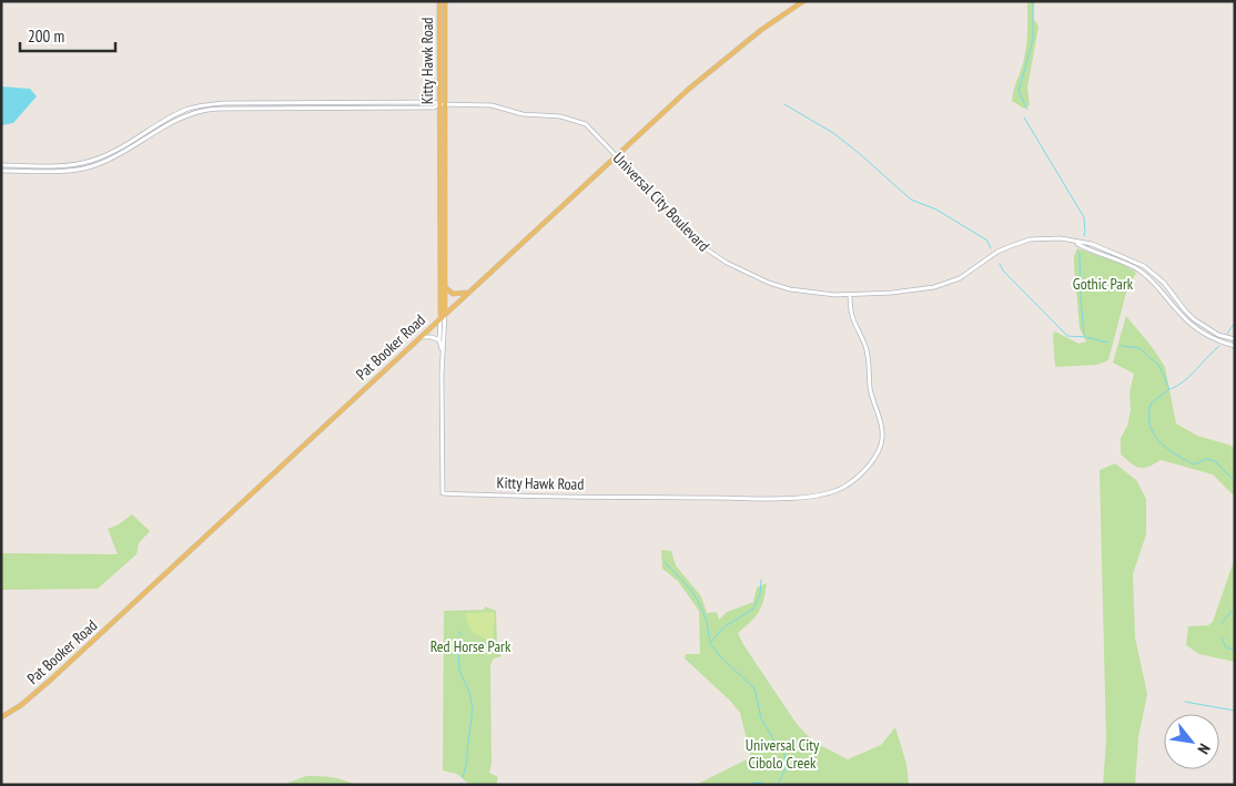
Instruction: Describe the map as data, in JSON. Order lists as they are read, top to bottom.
{
  "streets": {
    "main road": ["Kitty Hawk Road", "Pat Booker Road"],
    "street": ["Universal City Boulevard"]
  },
  "crossings": [
    ["Kitty Hawk Road", "Universal City Boulevard"],
    ["Kitty Hawk Road", "Pat Booker Road"],
    ["Universal City Boulevard", "Pat Booker Road"]
  ],
  "parks": ["Gothic Park", "Red Horse Park", "Universal City Cibolo Creek"],
  "scale_bar": "200 m",
  "north": "bottom right"
}
